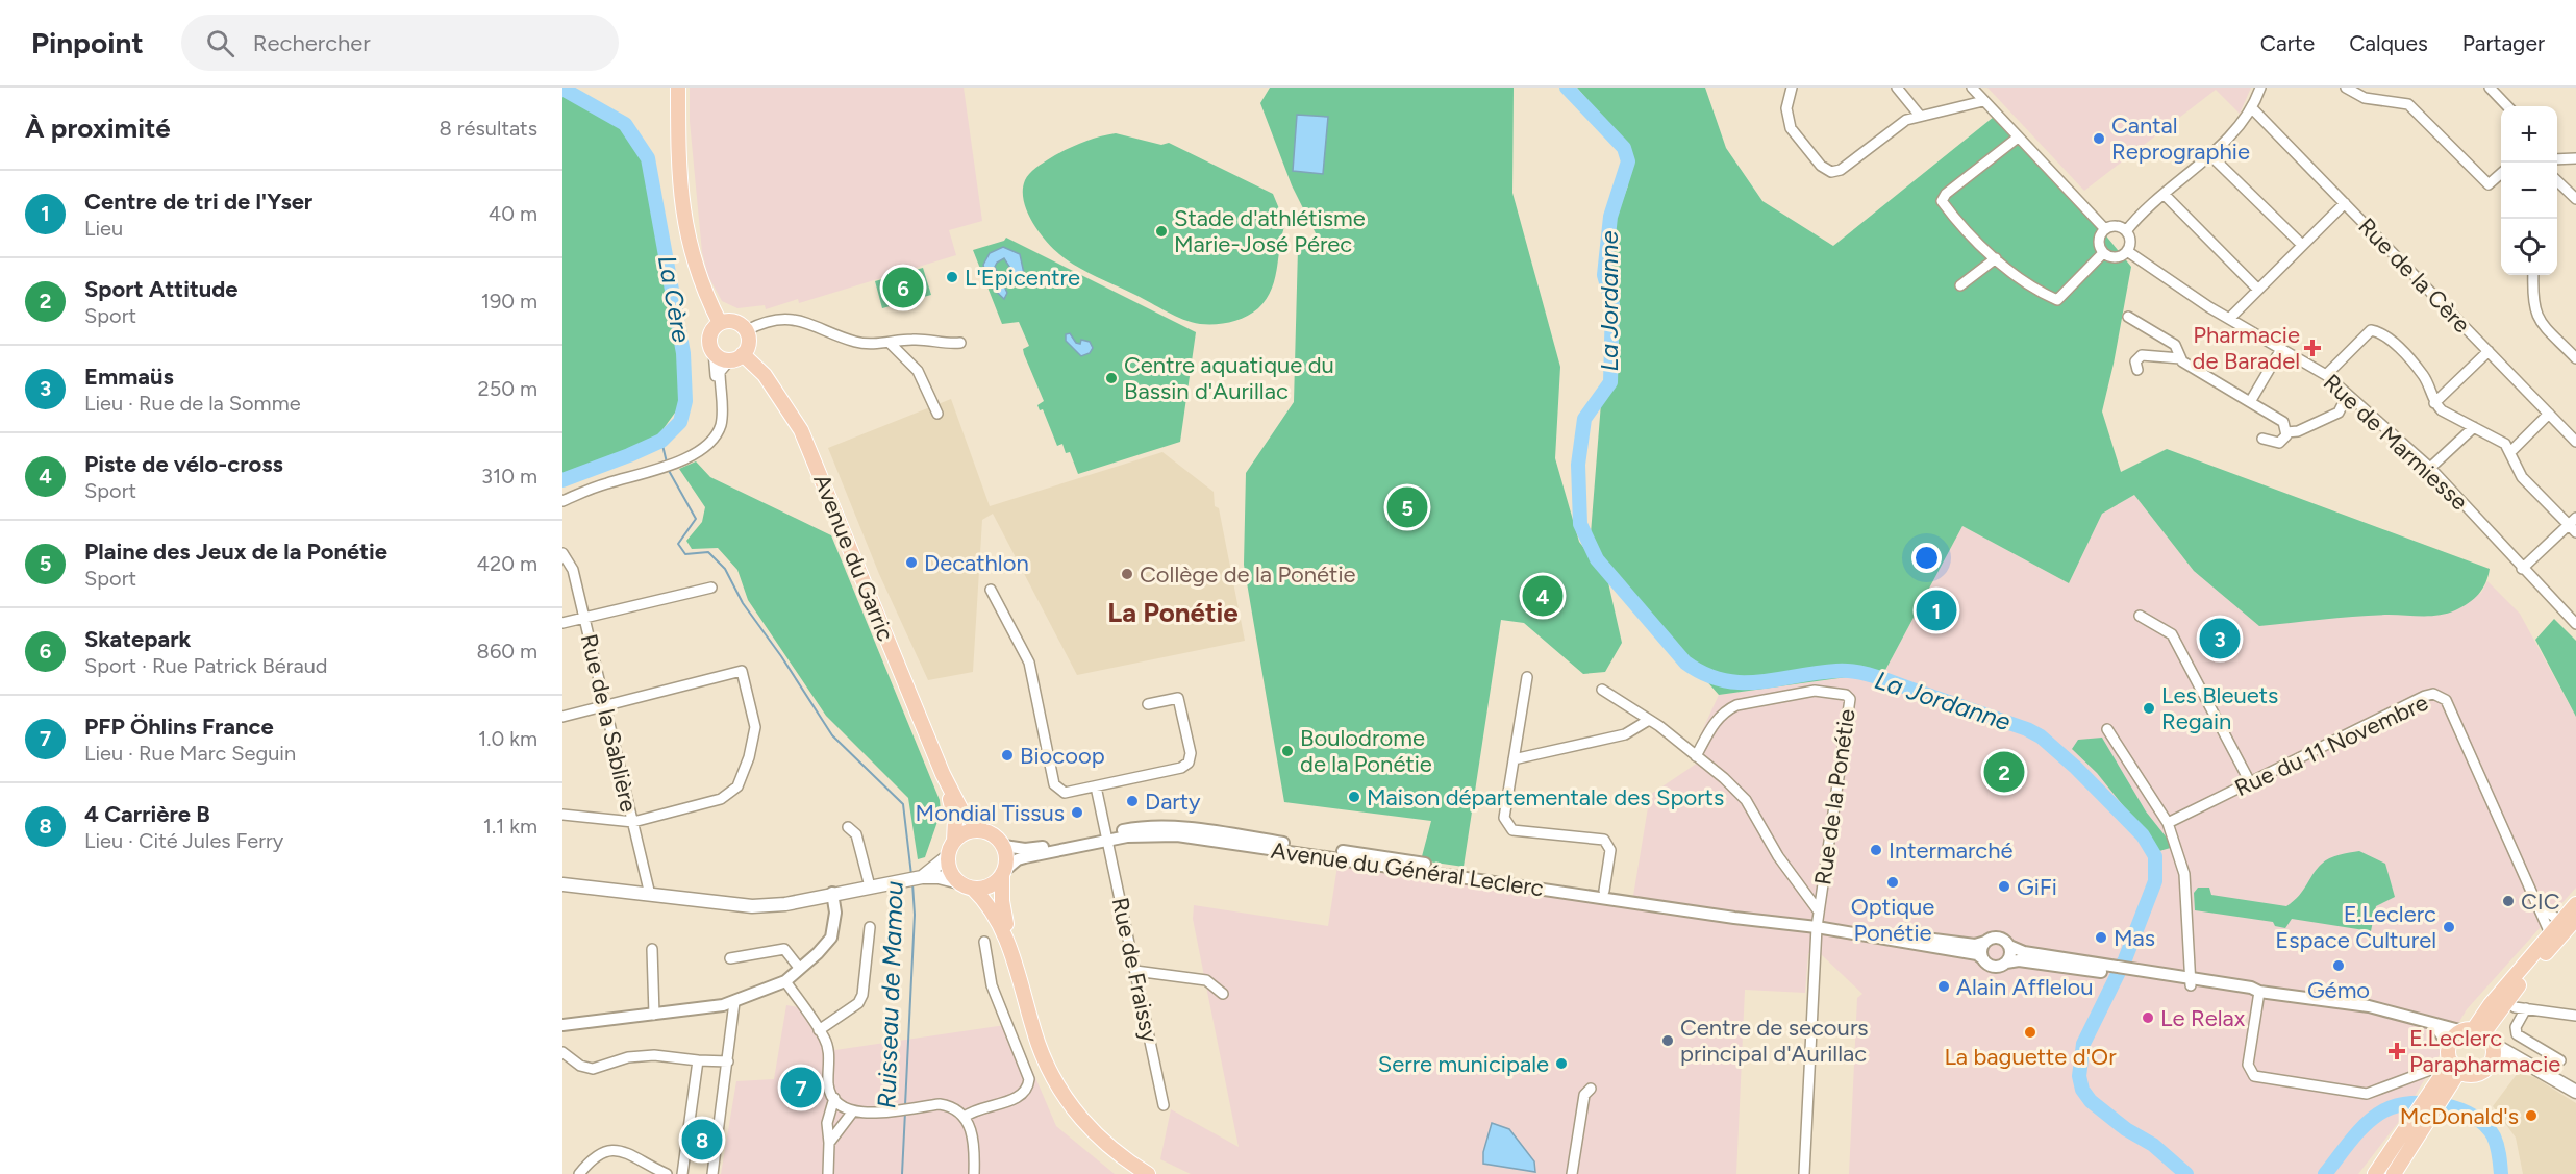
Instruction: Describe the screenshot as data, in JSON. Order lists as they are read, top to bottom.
{
  "streets": {
    "main road": ["Avenue du Garric"],
    "street": [
      "Rue de la Cère",
      "Rue de Marmiesse",
      "Rue de la Sablière",
      "Rue du 11 Novembre",
      "Rue de la Ponétie",
      "Avenue du Général Leclerc",
      "Rue de Fraissy"
    ]
  },
  "crossings": [
    ["Avenue du Garric", "Avenue du Général Leclerc"],
    ["Rue de la Ponétie", "Avenue du Général Leclerc"],
    ["Avenue du Général Leclerc", "Rue de Fraissy"]
  ],
  "districts": ["La Ponétie"],
  "water": ["La Cère", "La Jordanne", "Ruisseau de Mamou"],
  "places": {
    "other": [
      "Cantal Reprographie",
      "Stade d'athlétisme Marie-José Pérec",
      "L'Epicentre",
      "Centre aquatique du Bassin d'Aurillac",
      "Decathlon",
      "Collège de la Ponétie",
      "Les Bleuets Regain",
      "Boulodrome de la Ponétie",
      "Biocoop",
      "Maison départementale des Sports",
      "Darty",
      "Mondial Tissus",
      "Intermarché",
      "Optique Ponétie",
      "GiFi",
      "CIC",
      "E.Leclerc Espace Culturel",
      "Mas",
      "Gémo",
      "Alain Afflelou",
      "Le Relax",
      "La baguette d'Or",
      "Centre de secours principal d'Aurillac",
      "Serre municipale",
      "McDonald's"
    ],
    "health": ["Pharmacie de Baradel", "E.Leclerc Parapharmacie"]
  },
  "page": {
    "header": "Pinpoint",
    "search": "Rechercher",
    "nav": ["Carte", "Calques", "Partager"],
    "heading": ["À proximité", "8 résultats"],
    "map_buttons": ["+", "−"],
    "list": [
      {
        "mark": "1",
        "name": "Centre de tri de l'Yser",
        "note": "Lieu",
        "value": "40 m"
      },
      {
        "mark": "2",
        "name": "Sport Attitude",
        "note": "Sport",
        "value": "190 m"
      },
      {
        "mark": "3",
        "name": "Emmaüs",
        "note": "Lieu · Rue de la Somme",
        "value": "250 m"
      },
      {
        "mark": "4",
        "name": "Piste de vélo-cross",
        "note": "Sport",
        "value": "310 m"
      },
      {
        "mark": "5",
        "name": "Plaine des Jeux de la Ponétie",
        "note": "Sport",
        "value": "420 m"
      },
      {
        "mark": "6",
        "name": "Skatepark",
        "note": "Sport · Rue Patrick Béraud",
        "value": "860 m"
      },
      {
        "mark": "7",
        "name": "PFP Öhlins France",
        "note": "Lieu · Rue Marc Seguin",
        "value": "1.0 km"
      },
      {
        "mark": "8",
        "name": "4 Carrière B",
        "note": "Lieu · Cité Jules Ferry",
        "value": "1.1 km"
      }
    ],
    "pins": [
      "6",
      "5",
      "4",
      "1",
      "3",
      "2",
      "7",
      "8"
    ]
  }
}
